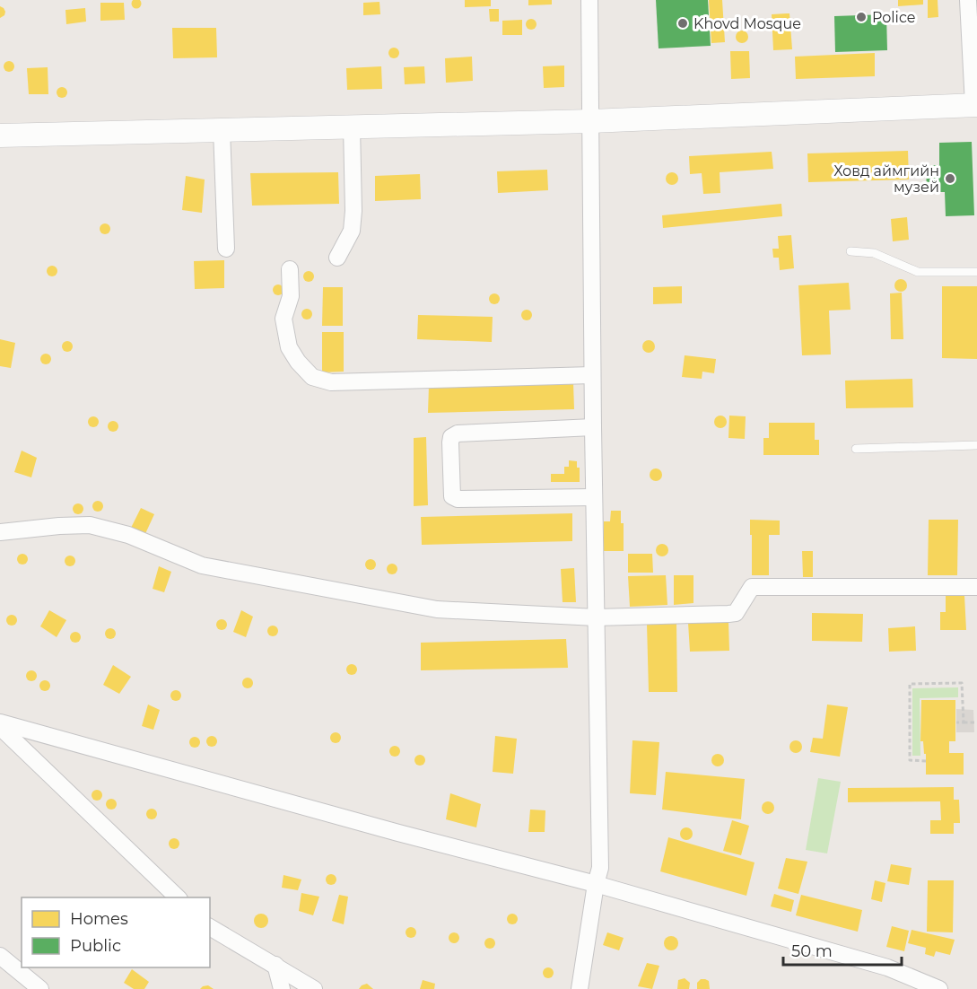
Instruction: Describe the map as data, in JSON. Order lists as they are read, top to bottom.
{
  "places": ["Police", "Khovd Mosque", "Ховд аймгийн музей"],
  "legend": ["Homes", "Public"],
  "scale_bar": "50 m"
}
